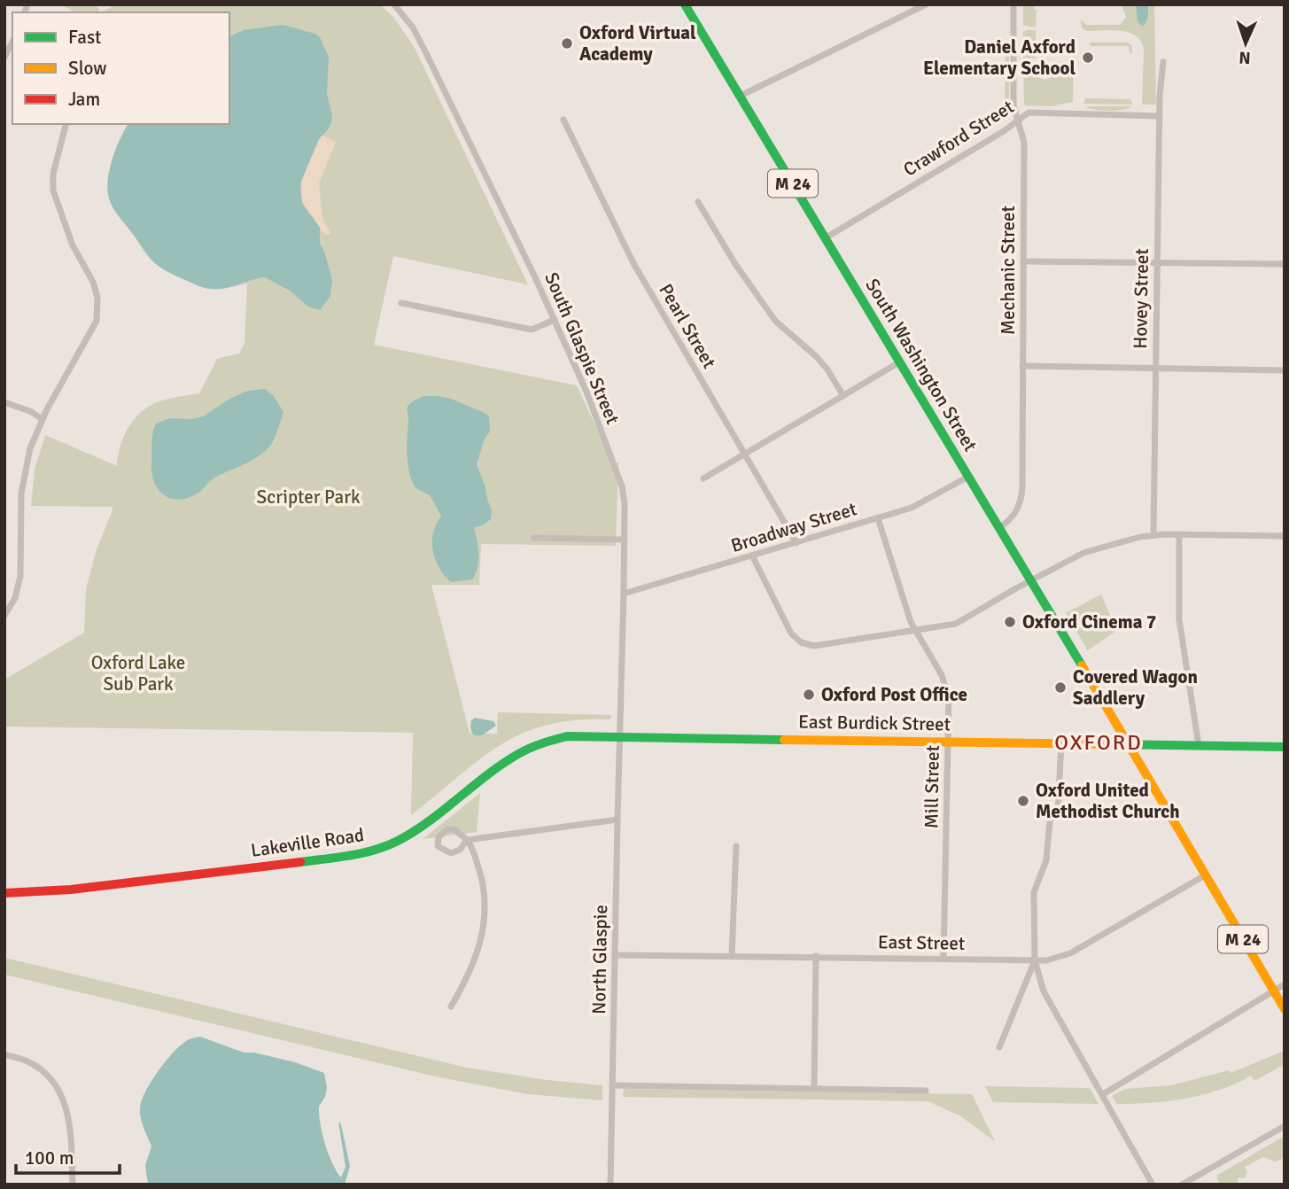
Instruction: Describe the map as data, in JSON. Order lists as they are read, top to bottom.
{
  "streets": {
    "main road": [
      "M 24",
      "South Washington Street",
      "East Burdick Street",
      "Lakeville Road"
    ],
    "street": [
      "Crawford Street",
      "Mechanic Street",
      "Hovey Street",
      "Pearl Street",
      "South Glaspie Street",
      "Broadway Street",
      "Mill Street",
      "East Street",
      "North Glaspie"
    ]
  },
  "crossings": [
    ["Crawford Street", "Mechanic Street"],
    ["Crawford Street", "Hovey Street"],
    ["Crawford Street", "South Washington Street"],
    ["M 24", "South Washington Street"],
    ["M 24", "East Burdick Street"],
    ["M 24", "East Street"],
    ["Mechanic Street", "South Washington Street"],
    ["Pearl Street", "Broadway Street"],
    ["South Glaspie Street", "Broadway Street"],
    ["South Glaspie Street", "East Burdick Street"],
    ["South Glaspie Street", "Lakeville Road"],
    ["South Glaspie Street", "North Glaspie"],
    ["South Washington Street", "Broadway Street"],
    ["South Washington Street", "East Burdick Street"],
    ["Broadway Street", "Mill Street"],
    ["East Burdick Street", "Mill Street"],
    ["East Burdick Street", "Lakeville Road"],
    ["East Burdick Street", "North Glaspie"],
    ["Mill Street", "East Street"],
    ["Lakeville Road", "North Glaspie"],
    ["East Street", "North Glaspie"]
  ],
  "districts": ["OXFORD"],
  "parks": ["Scripter Park", "Oxford Lake Sub Park"],
  "places": [
    "Oxford Virtual Academy",
    "Daniel Axford Elementary School",
    "Oxford Cinema 7",
    "Covered Wagon Saddlery",
    "Oxford Post Office",
    "Oxford United Methodist Church"
  ],
  "legend": ["Fast", "Slow", "Jam"],
  "scale_bar": "100 m",
  "north": "bottom"
}
